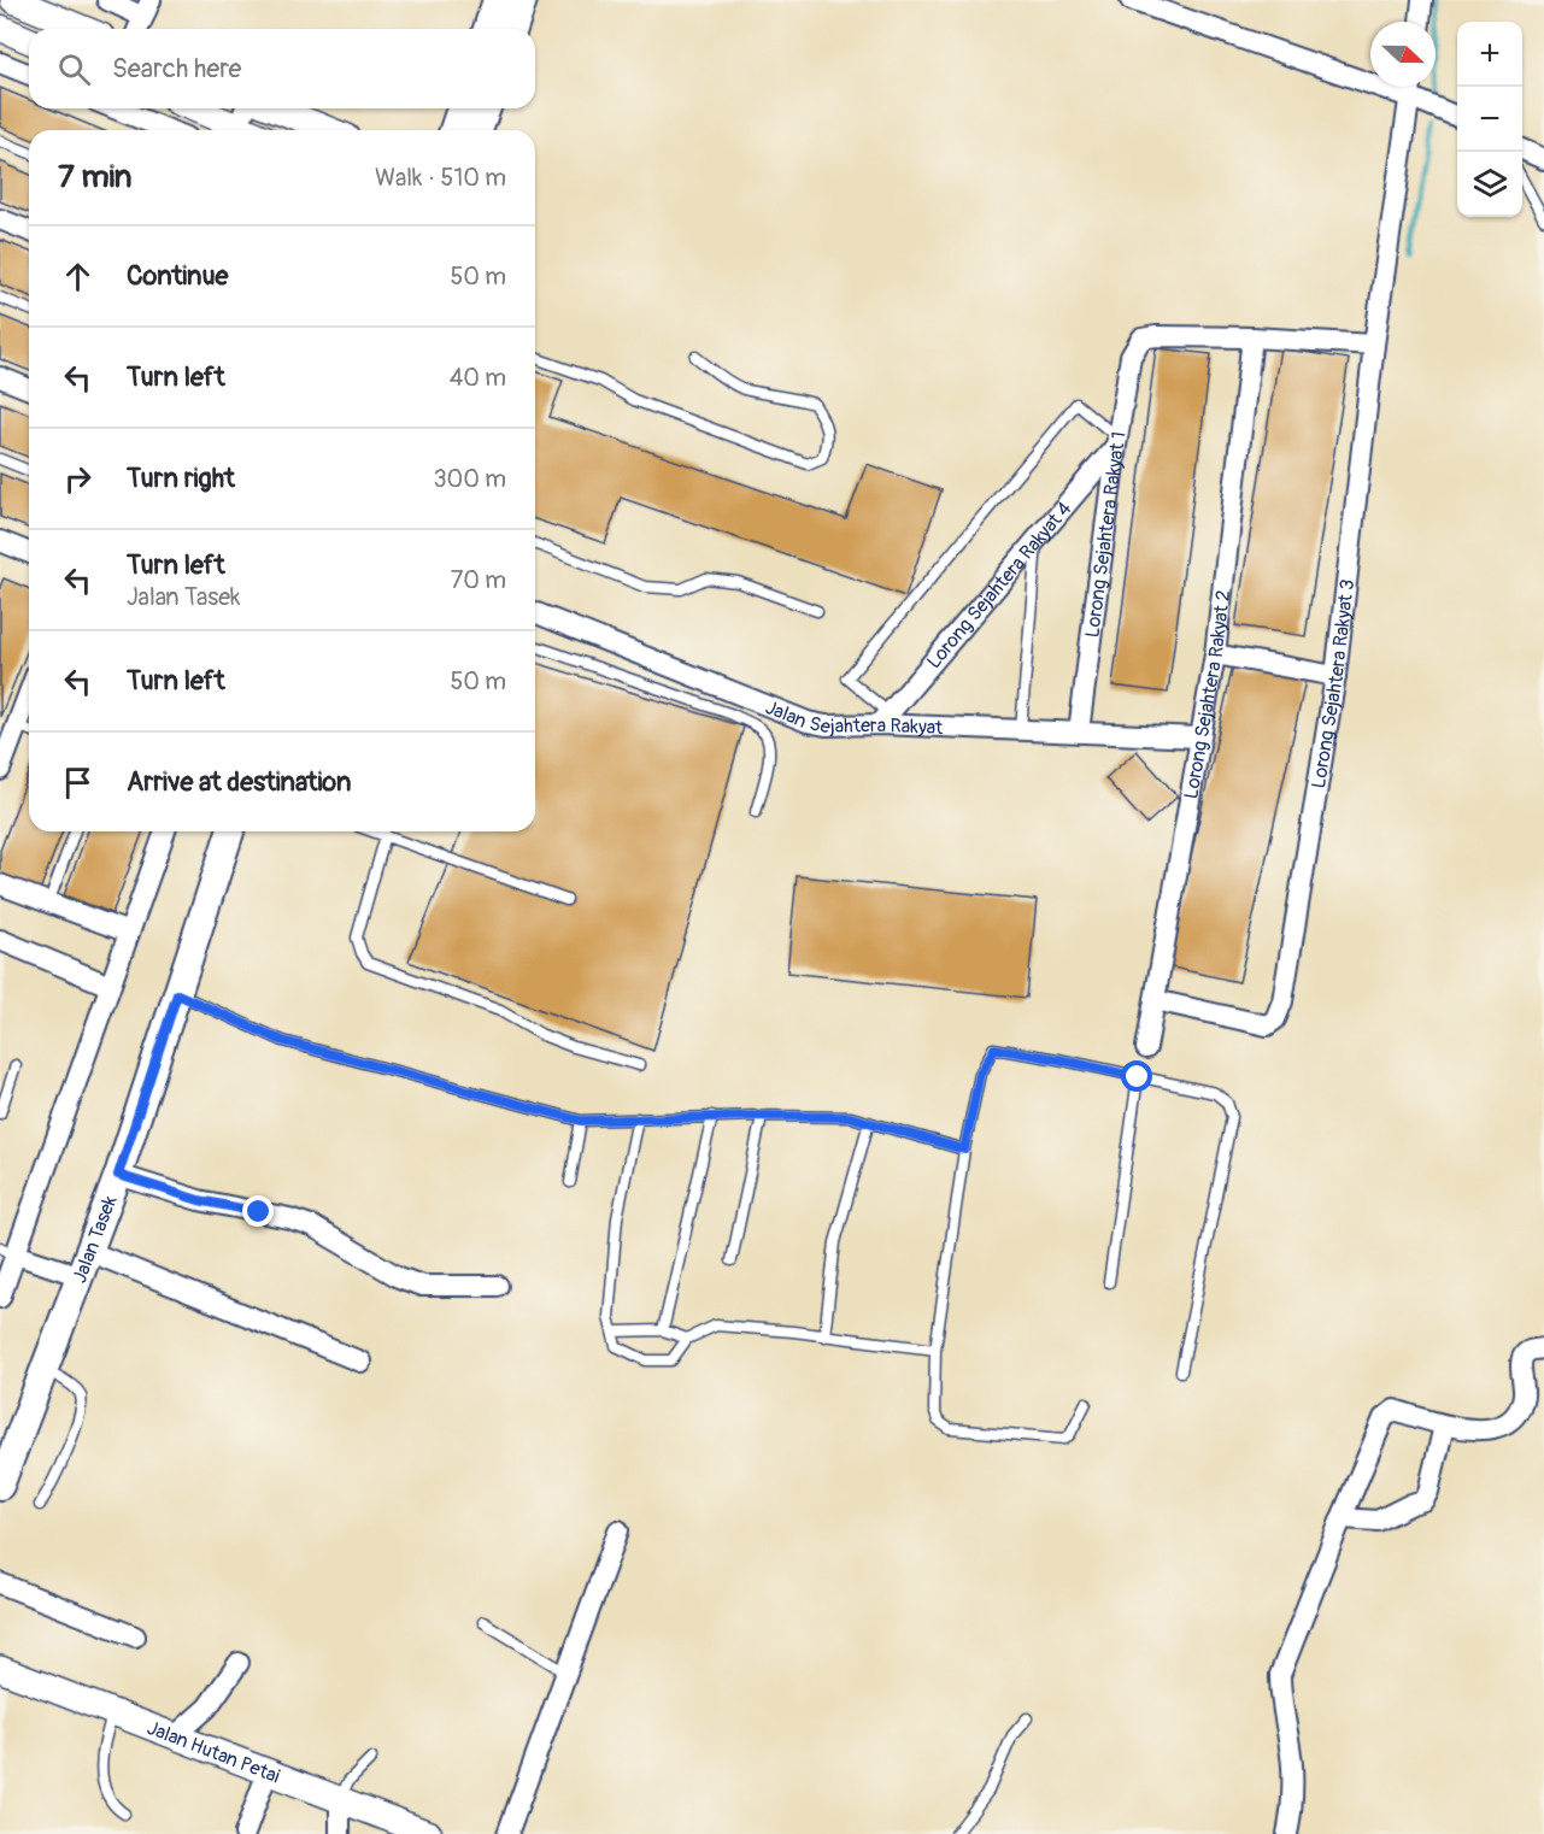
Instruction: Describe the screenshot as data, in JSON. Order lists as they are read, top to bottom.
{
  "streets": {
    "main road": ["Jalan Tasek"],
    "street": [
      "Lorong Sejahtera Rakyat 1",
      "Lorong Sejahtera Rakyat 4",
      "Lorong Sejahtera Rakyat 3",
      "Lorong Sejahtera Rakyat 2",
      "Jalan Sejahtera Rakyat",
      "Jalan Hutan Petai"
    ]
  },
  "crossings": [
    ["Lorong Sejahtera Rakyat 1", "Lorong Sejahtera Rakyat 4"],
    ["Lorong Sejahtera Rakyat 1", "Lorong Sejahtera Rakyat 2"],
    ["Lorong Sejahtera Rakyat 1", "Jalan Sejahtera Rakyat"],
    ["Lorong Sejahtera Rakyat 4", "Jalan Sejahtera Rakyat"],
    ["Lorong Sejahtera Rakyat 3", "Lorong Sejahtera Rakyat 2"],
    ["Lorong Sejahtera Rakyat 2", "Jalan Sejahtera Rakyat"]
  ],
  "north": "right",
  "page": {
    "map_buttons": ["+", "−"],
    "search": "Search here",
    "heading": ["7 min", "Walk · 510 m"],
    "list": [
      ["Continue", "50 m"],
      ["Turn left", "40 m"],
      ["Turn right", "300 m"],
      ["Turn left", "Jalan Tasek", "70 m"],
      ["Turn left", "50 m"],
      "Arrive at destination"
    ]
  }
}
